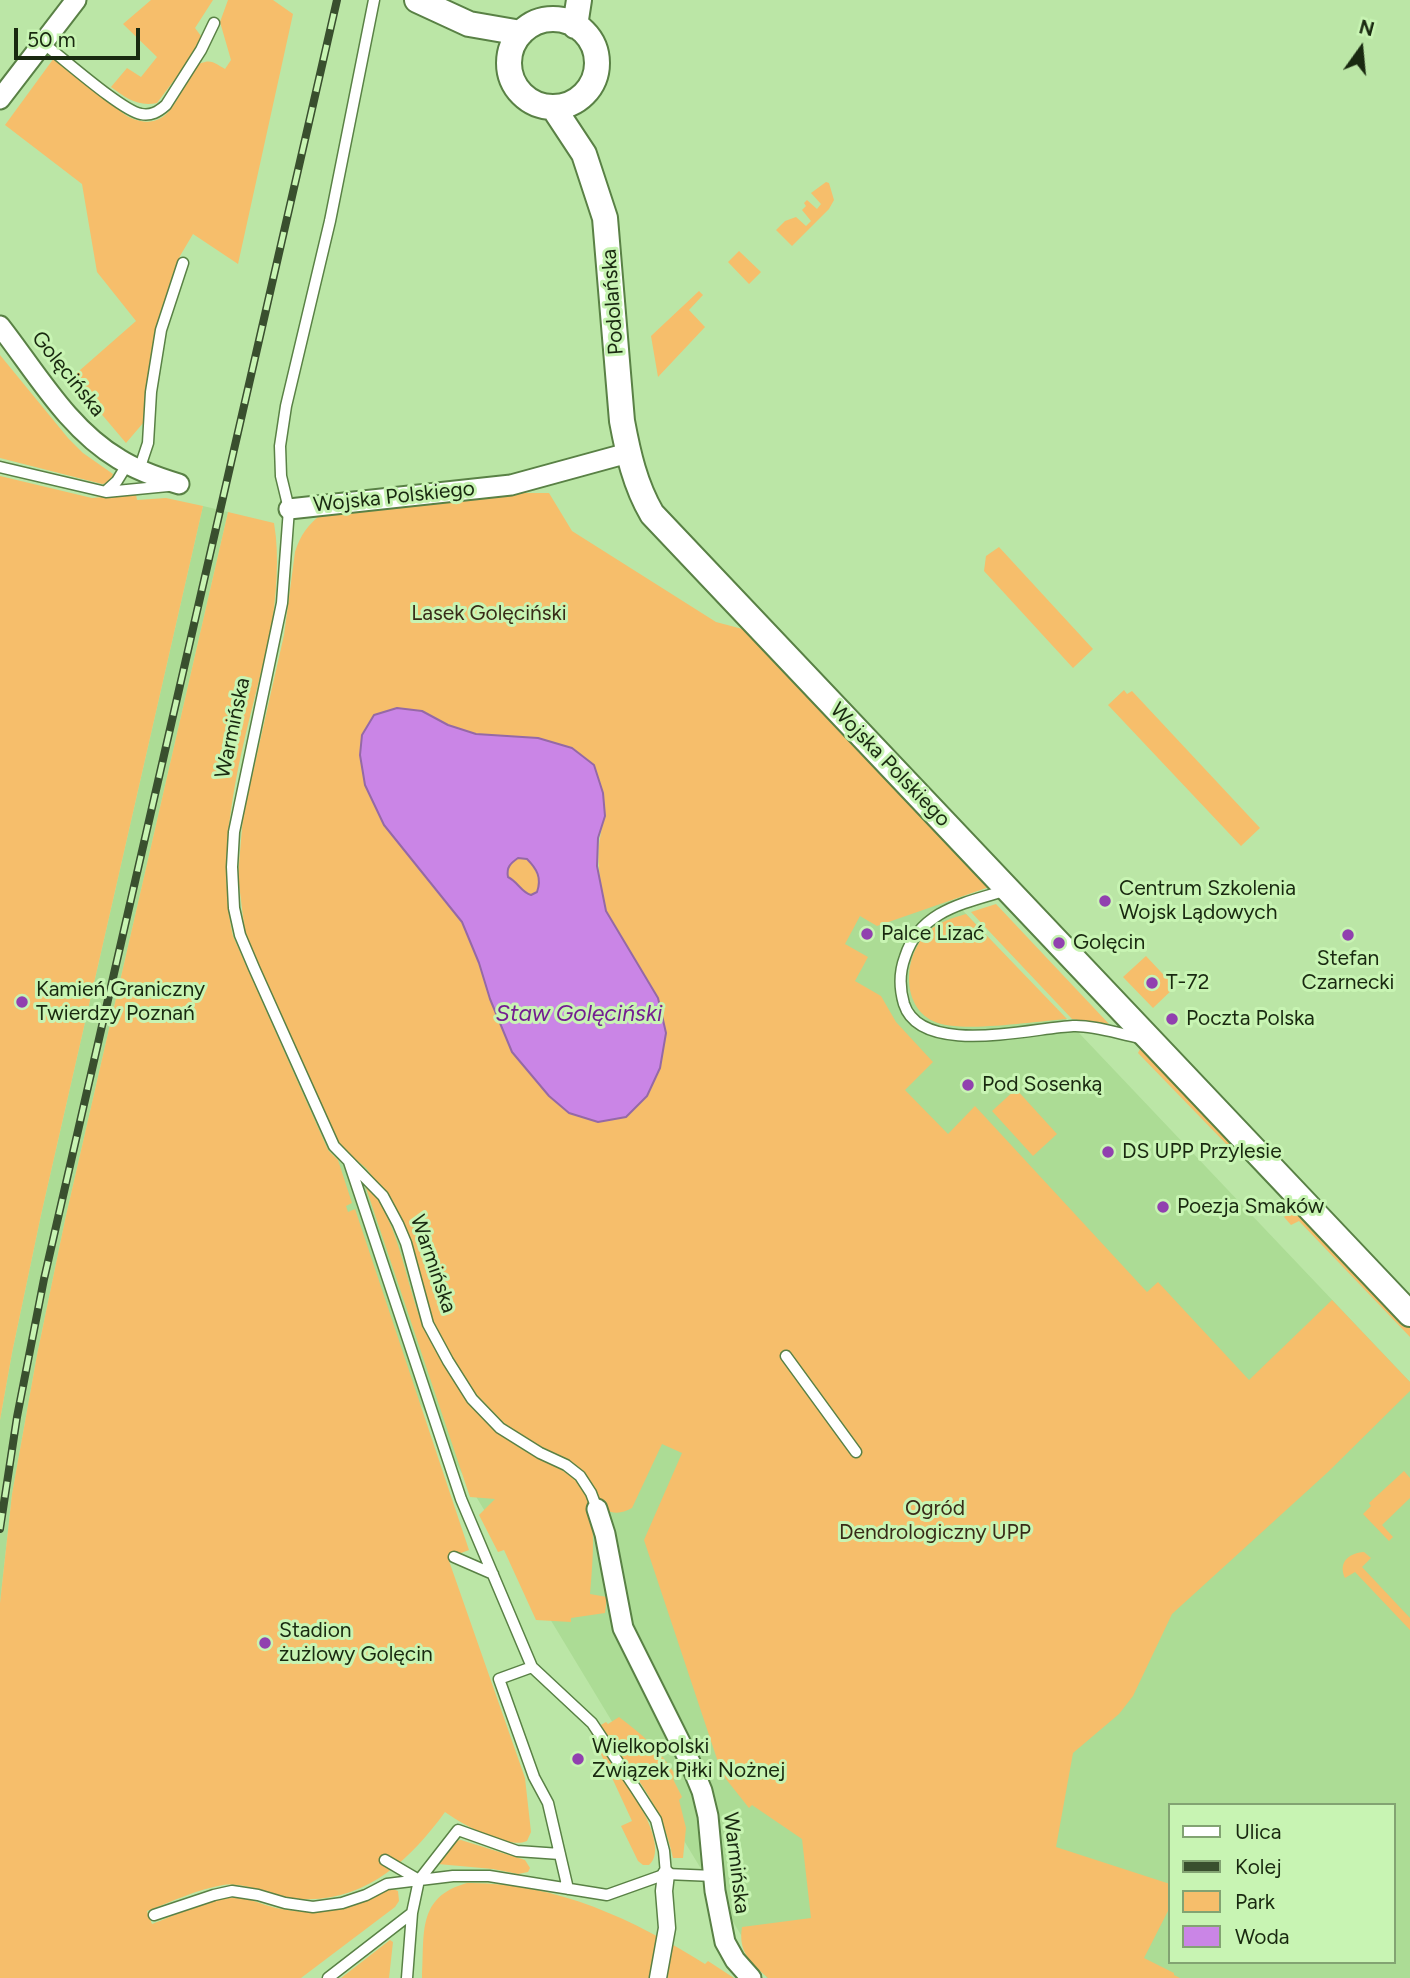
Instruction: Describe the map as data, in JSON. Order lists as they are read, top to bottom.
{
  "streets": {
    "street": [
      "Podolańska",
      "Golęcińska",
      "Wojska Polskiego",
      "Warmińska"
    ]
  },
  "crossings": [
    ["Podolańska", "Wojska Polskiego"],
    ["Wojska Polskiego", "Warmińska"]
  ],
  "water": ["Staw Golęciński"],
  "parks": ["Lasek Golęciński", "Ogród Dendrologiczny UPP"],
  "places": [
    "Centrum Szkolenia Wojsk Lądowych",
    "Palce Lizać",
    "Stefan Czarnecki",
    "Golęcin",
    "T-72",
    "Kamień Graniczny Twierdzy Poznań",
    "Poczta Polska",
    "Pod Sosenką",
    "DS UPP Przylesie",
    "Poezja Smaków",
    "Stadion żużlowy Golęcin",
    "Wielkopolski Związek Piłki Nożnej"
  ],
  "legend": [
    "Ulica",
    "Kolej",
    "Park",
    "Woda"
  ],
  "scale_bar": "50 m",
  "north": "top"
}
